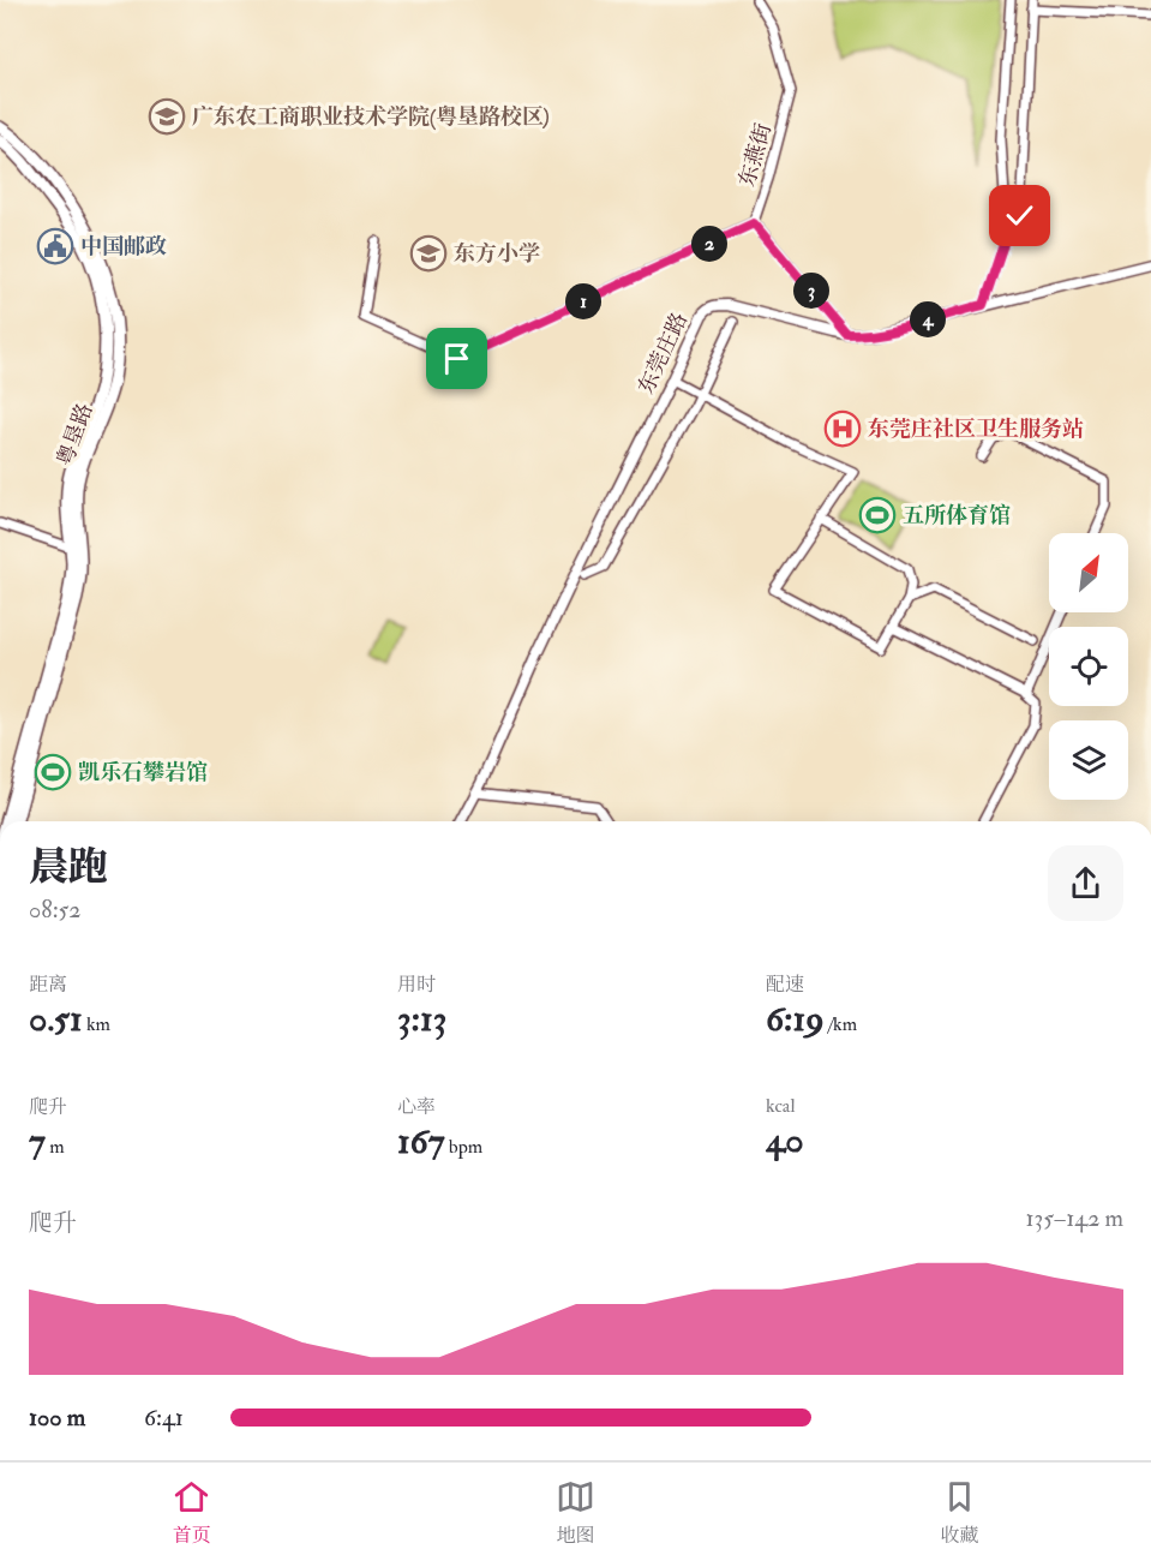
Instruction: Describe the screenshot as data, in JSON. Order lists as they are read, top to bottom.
{
  "streets": {
    "main road": ["粤垦路"],
    "street": ["东燕街", "东莞庄路"]
  },
  "places": {
    "school or university": ["广东农工商职业技术学院(粤垦路校区)", "东方小学"],
    "public building": ["中国邮政"],
    "hospital": ["东莞庄社区卫生服务站"],
    "sports": ["五所体育馆", "凯乐石攀岩馆"]
  },
  "north": "top right",
  "page": {
    "pins": [
      "2",
      "3",
      "1",
      "4"
    ],
    "heading": ["晨跑", "08:52"],
    "stats": [
      ["距离", "0.51 km"],
      ["用时", "3:13"],
      ["配速", "6:19 /km"],
      ["爬升", "7 m"],
      ["心率", "167 bpm"],
      ["kcal", "40"]
    ],
    "chart": ["爬升", "135–142 m"],
    "list": [
      {
        "name": "100 m",
        "note": "6:41"
      }
    ],
    "tabs": ["首页", "地图", "收藏"]
  }
}
